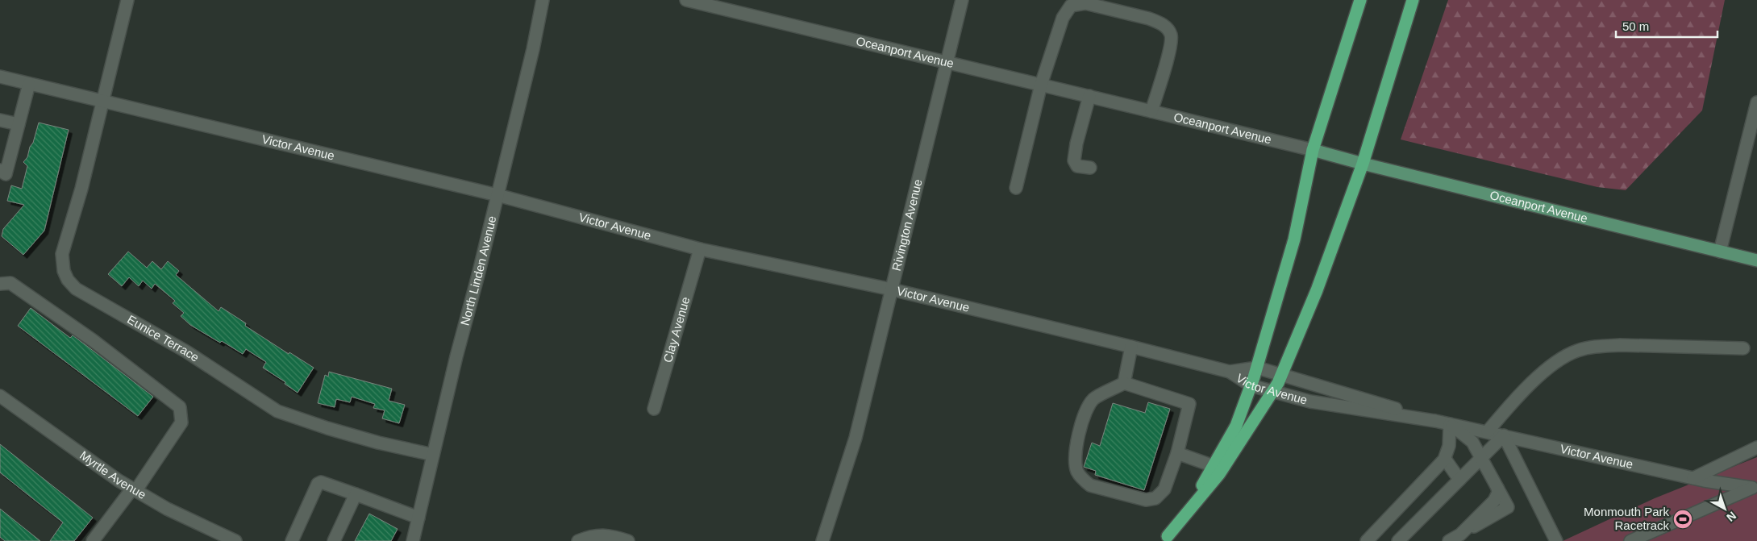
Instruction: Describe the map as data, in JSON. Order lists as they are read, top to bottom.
{
  "streets": {
    "main road": ["Oceanport Avenue"],
    "street": [
      "Victor Avenue",
      "Rivington Avenue",
      "North Linden Avenue",
      "Clay Avenue",
      "Eunice Terrace",
      "Myrtle Avenue"
    ]
  },
  "crossings": [
    ["Oceanport Avenue", "Rivington Avenue"],
    ["Victor Avenue", "Rivington Avenue"],
    ["Victor Avenue", "North Linden Avenue"],
    ["Victor Avenue", "Clay Avenue"],
    ["Victor Avenue", "Eunice Terrace"],
    ["North Linden Avenue", "Eunice Terrace"]
  ],
  "places": {
    "sports": ["Monmouth Park Racetrack"]
  },
  "scale_bar": "50 m",
  "north": "bottom right"
}
